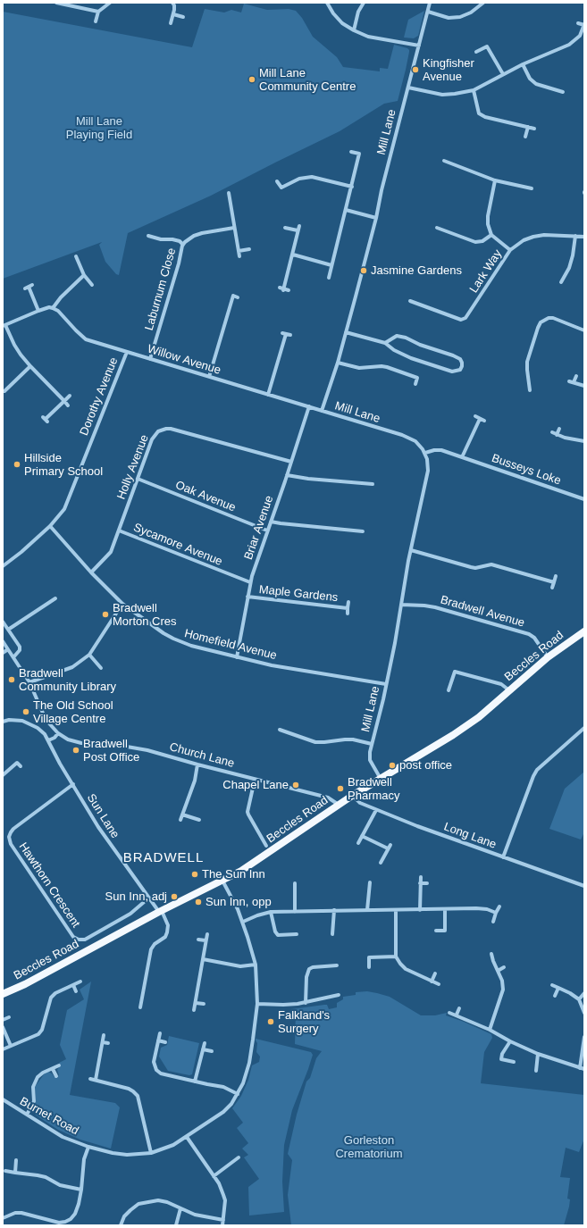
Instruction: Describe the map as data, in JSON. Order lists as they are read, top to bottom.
{
  "streets": {
    "highway": ["Beccles Road"],
    "street": [
      "Mill Lane",
      "Lark Way",
      "Laburnum Close",
      "Willow Avenue",
      "Dorothy Avenue",
      "Holly Avenue",
      "Busseys Loke",
      "Oak Avenue",
      "Briar Avenue",
      "Sycamore Avenue",
      "Maple Gardens",
      "Bradwell Avenue",
      "Homefield Avenue",
      "Church Lane",
      "Sun Lane",
      "Long Lane",
      "Hawthorn Crescent",
      "Burnet Road"
    ]
  },
  "crossings": [
    ["Mill Lane", "Willow Avenue"],
    ["Mill Lane", "Busseys Loke"],
    ["Mill Lane", "Bradwell Avenue"],
    ["Mill Lane", "Homefield Avenue"],
    ["Mill Lane", "Beccles Road"],
    ["Laburnum Close", "Willow Avenue"],
    ["Willow Avenue", "Dorothy Avenue"],
    ["Willow Avenue", "Briar Avenue"],
    ["Dorothy Avenue", "Homefield Avenue"],
    ["Holly Avenue", "Oak Avenue"],
    ["Holly Avenue", "Briar Avenue"],
    ["Holly Avenue", "Sycamore Avenue"],
    ["Holly Avenue", "Homefield Avenue"],
    ["Oak Avenue", "Briar Avenue"],
    ["Briar Avenue", "Sycamore Avenue"],
    ["Briar Avenue", "Maple Gardens"],
    ["Briar Avenue", "Homefield Avenue"],
    ["Bradwell Avenue", "Beccles Road"],
    ["Beccles Road", "Church Lane"],
    ["Beccles Road", "Sun Lane"],
    ["Beccles Road", "Long Lane"],
    ["Beccles Road", "Burnet Road"],
    ["Sun Lane", "Hawthorn Crescent"]
  ],
  "districts": ["BRADWELL"],
  "parks": ["Mill Lane Playing Field", "Gorleston Crematorium"],
  "places": [
    "Kingfisher Avenue",
    "Mill Lane Community Centre",
    "Jasmine Gardens",
    "Hillside Primary School",
    "Bradwell Morton Cres",
    "Bradwell Community Library",
    "The Old School Village Centre",
    "Bradwell Post Office",
    "post office",
    "Chapel Lane",
    "Bradwell Pharmacy",
    "The Sun Inn",
    "Sun Inn, adj",
    "Sun Inn, opp",
    "Falkland's Surgery"
  ]
}
